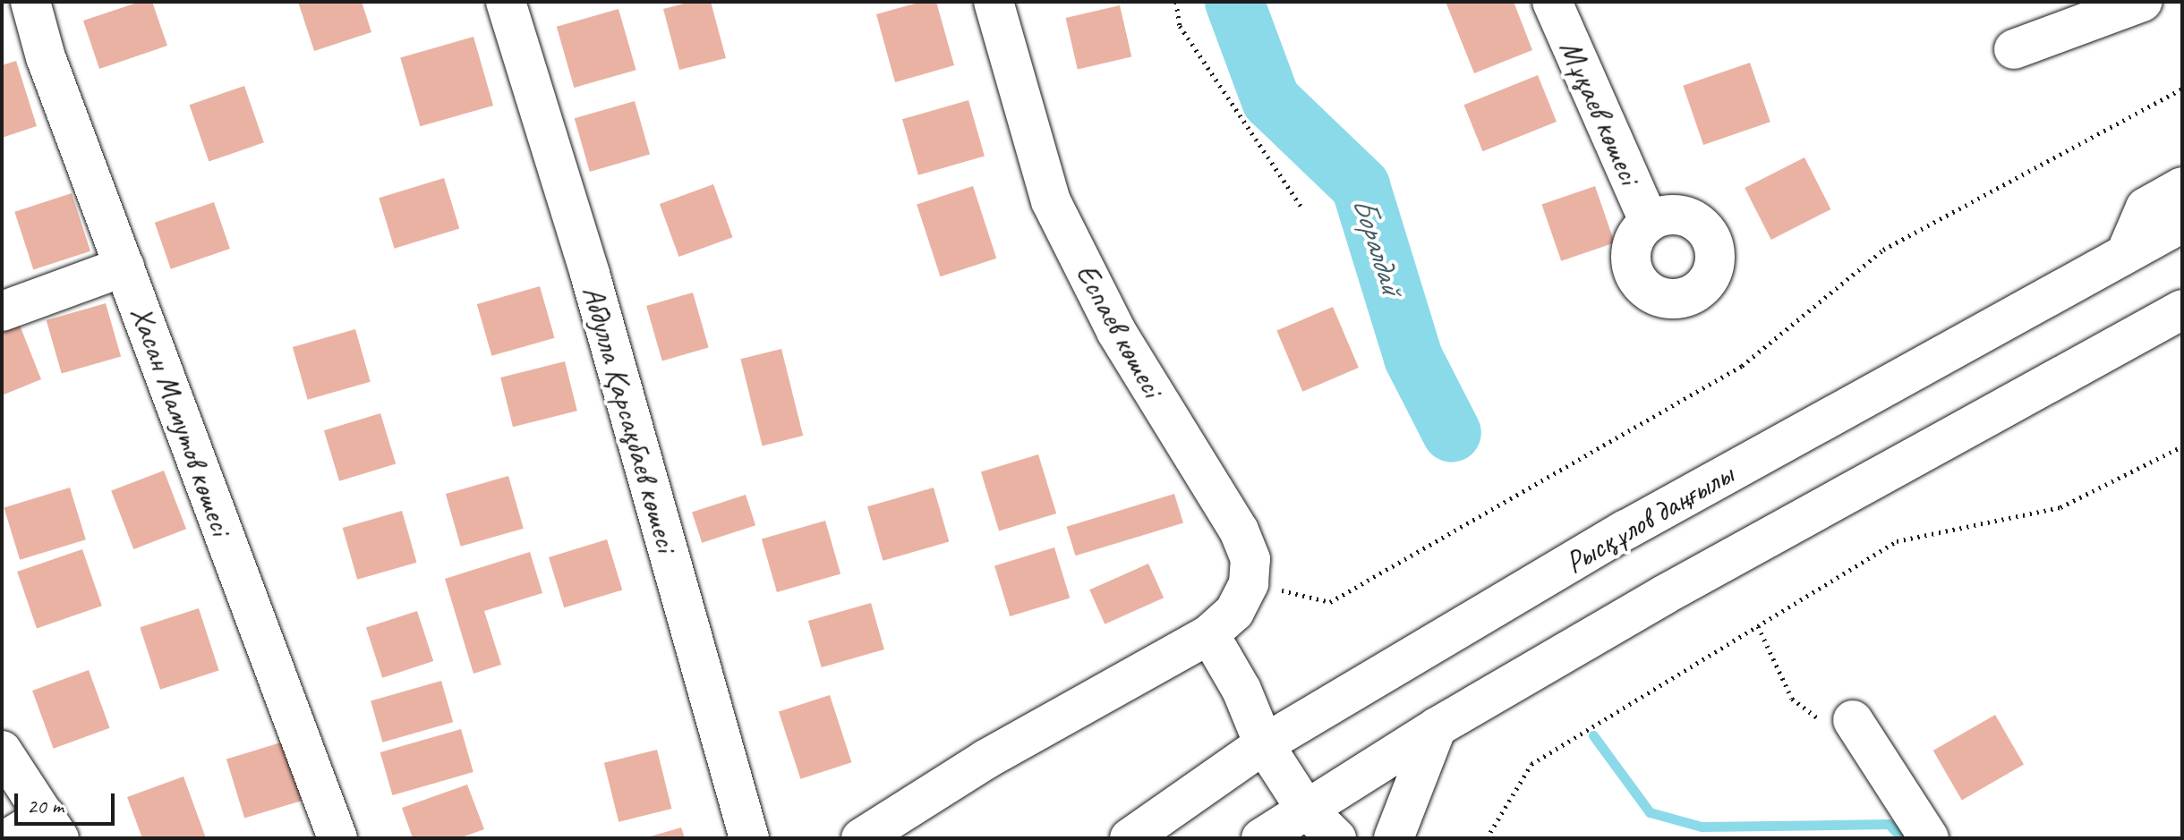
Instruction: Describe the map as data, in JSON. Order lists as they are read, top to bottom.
{
  "streets": {
    "street": [
      "Мұқаев көшесі",
      "Еспаев көшесі",
      "Абдулла Қарсақбаев көшесі",
      "Хасан Мамутов көшесі",
      "Рысқұлов даңғылы"
    ]
  },
  "water": ["Боралдай"],
  "scale_bar": "20 m"
}
